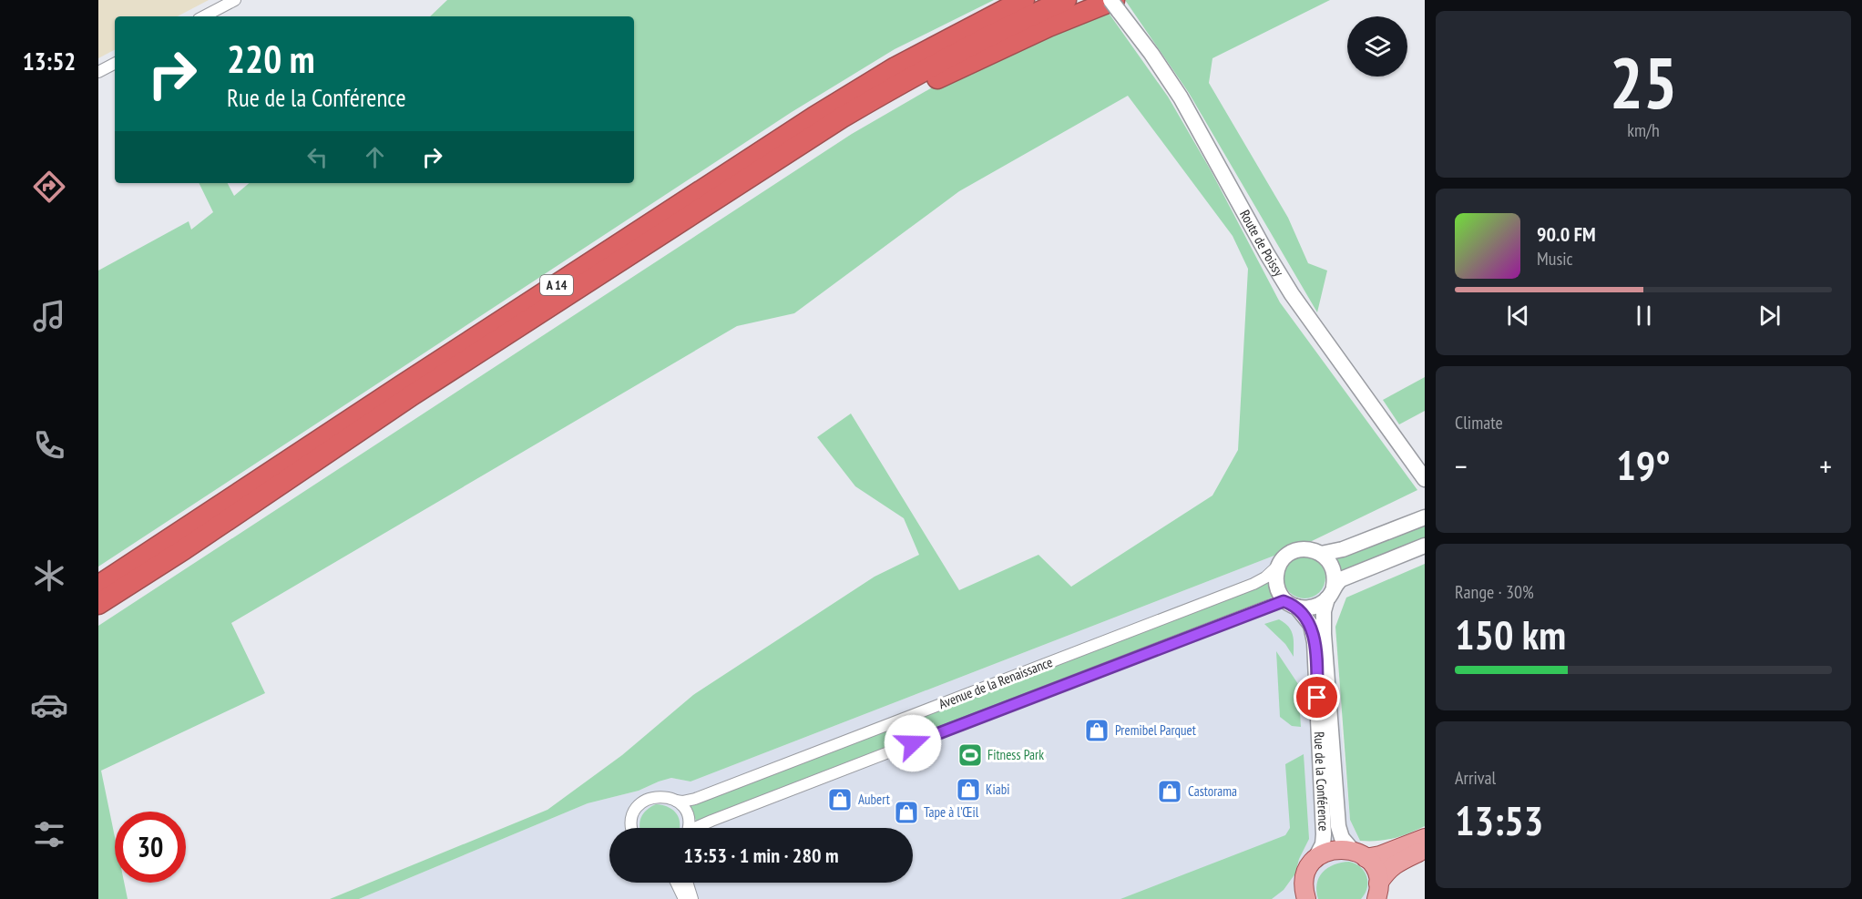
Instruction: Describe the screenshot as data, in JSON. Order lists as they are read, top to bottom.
{
  "streets": {
    "highway": ["A 14"],
    "street": ["Route de Poissy", "Avenue de la Renaissance", "Rue de la Conférence"]
  },
  "crossings": [
    ["Avenue de la Renaissance", "Rue de la Conférence"]
  ],
  "places": {
    "shop": [
      "Premibel Parquet",
      "Kiabi",
      "Castorama",
      "Aubert",
      "Tape à l'Œil"
    ],
    "sports": ["Fitness Park"]
  },
  "page": {
    "tabs": "13:52",
    "tile": [
      ["25", "km/h"],
      "Climate",
      ["Range · 30%", "150 km"],
      ["Arrival", "13:53"]
    ],
    "turn": ["220 m", "Rue de la Conférence"],
    "song": ["90.0 FM", "Music"],
    "heat": ["−", "19°", "+"],
    "limit": "30",
    "trip": "13:53 · 1 min · 280 m"
  }
}
